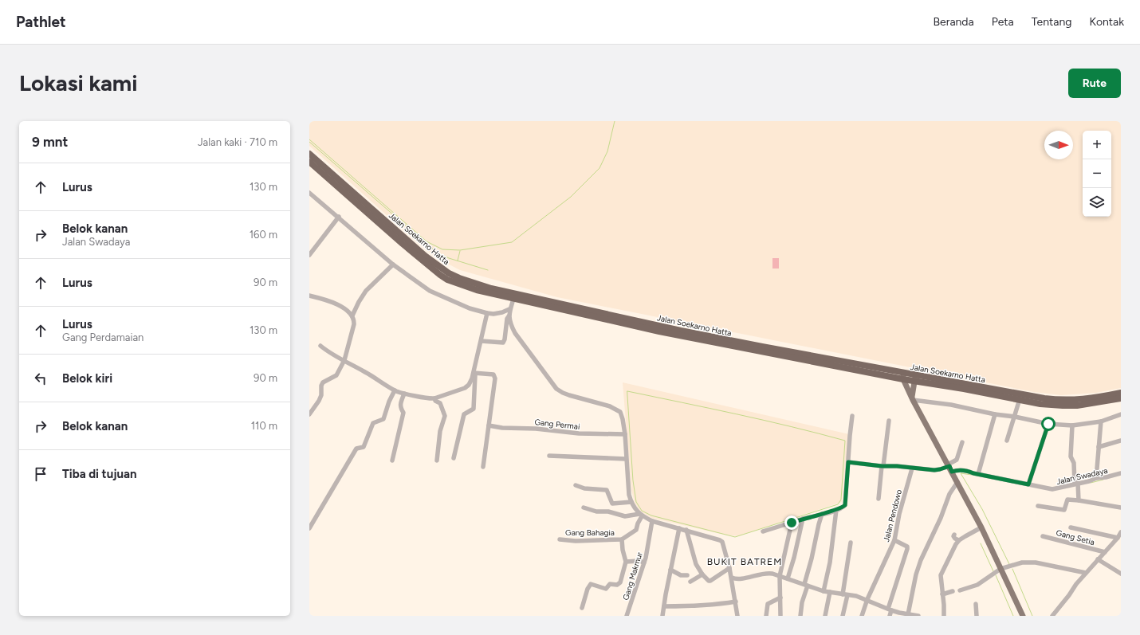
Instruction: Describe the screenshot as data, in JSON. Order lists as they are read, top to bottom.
{
  "streets": {
    "highway": ["Jalan Soekarno Hatta"],
    "street": [
      "Gang Permai",
      "Jalan Swadaya",
      "Jalan Pendowo",
      "Gang Bahagia",
      "Gang Setia",
      "Gang Makmur"
    ]
  },
  "districts": ["BUKIT BATREM"],
  "north": "right",
  "page": {
    "header": "Pathlet",
    "nav": [
      "Beranda",
      "Peta",
      "Tentang",
      "Kontak"
    ],
    "buttons": "Rute",
    "title": "Lokasi kami",
    "heading": ["9 mnt", "Jalan kaki · 710 m"],
    "map_buttons": ["+", "−"],
    "list": [
      ["Lurus", "130 m"],
      ["Belok kanan", "Jalan Swadaya", "160 m"],
      ["Lurus", "90 m"],
      ["Lurus", "Gang Perdamaian", "130 m"],
      ["Belok kiri", "90 m"],
      ["Belok kanan", "110 m"],
      "Tiba di tujuan"
    ]
  }
}
